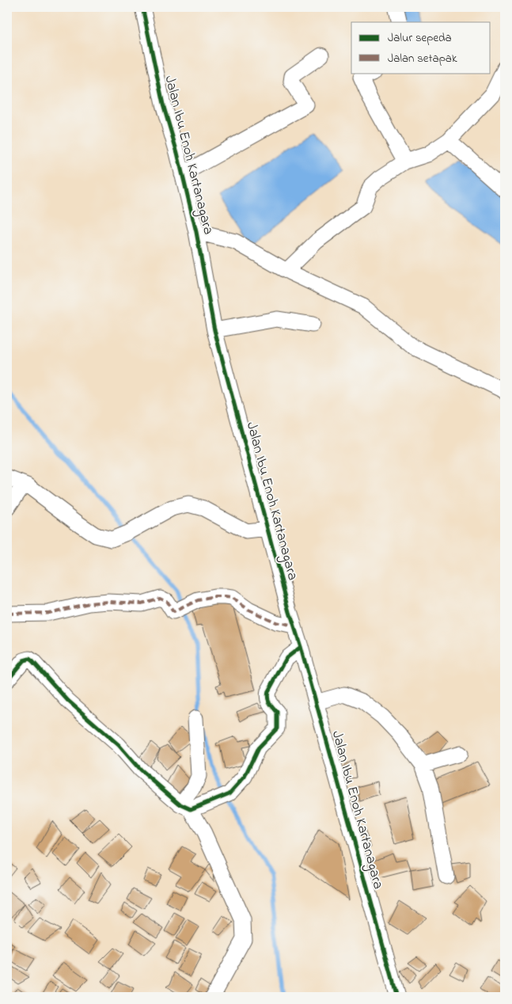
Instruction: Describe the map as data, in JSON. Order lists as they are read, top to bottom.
{
  "streets": {
    "street": ["Jalan Ibu Enoh Kartanagara"]
  },
  "legend": ["Jalur sepeda", "Jalan setapak"]
}
